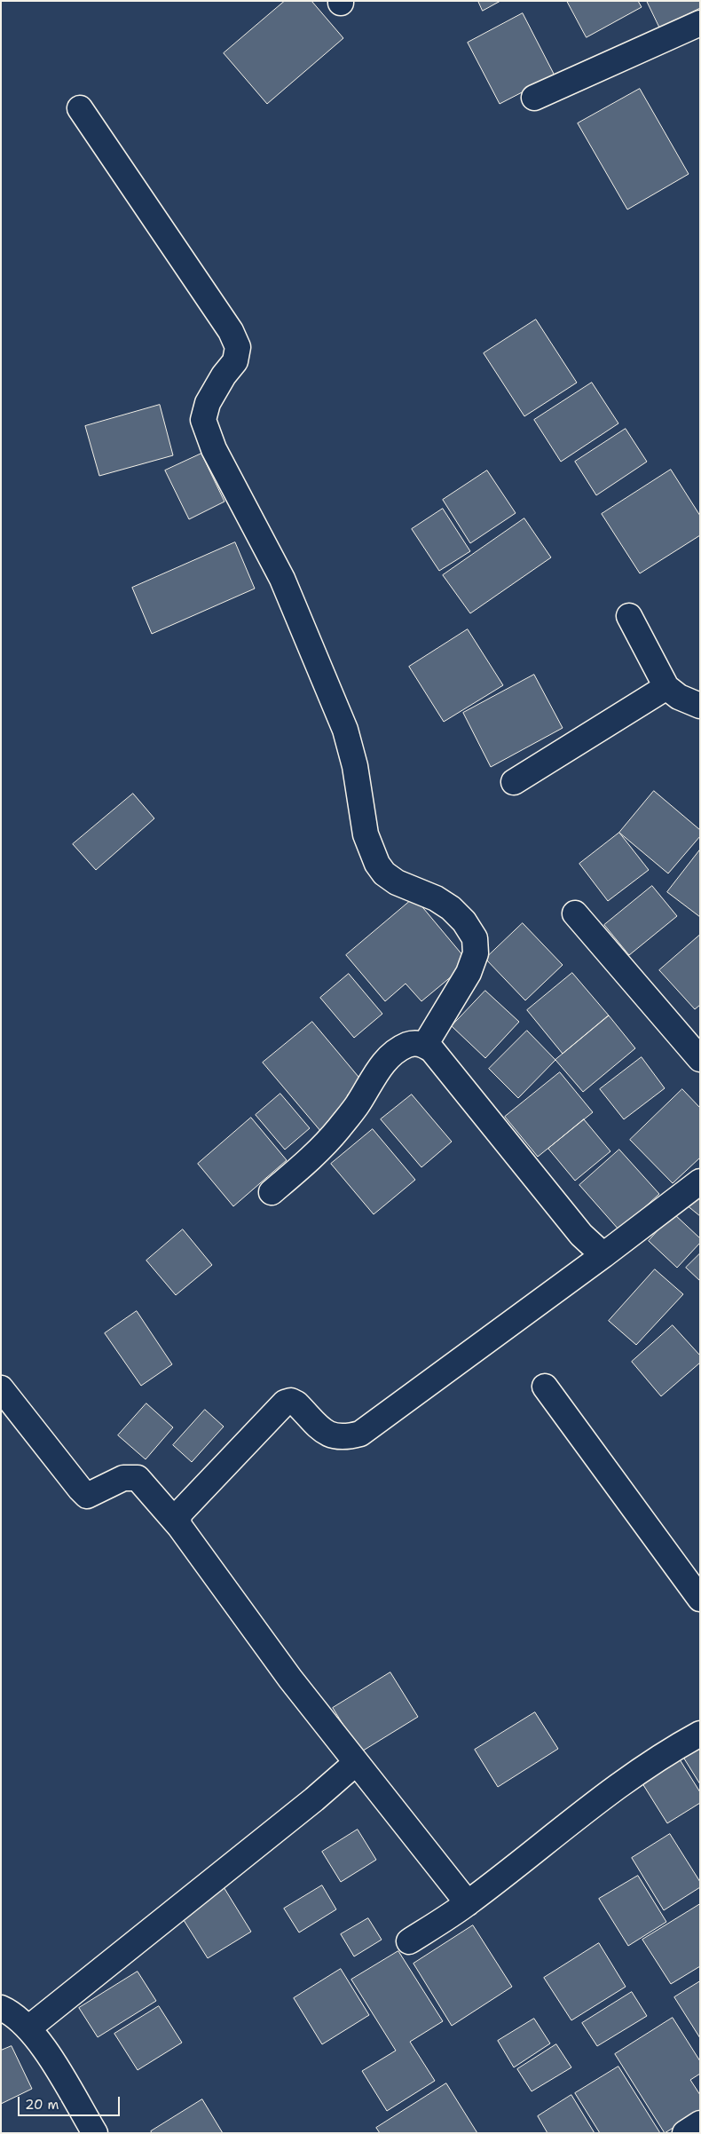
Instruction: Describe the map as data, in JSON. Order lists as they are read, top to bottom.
{
  "scale_bar": "20 m"
}
